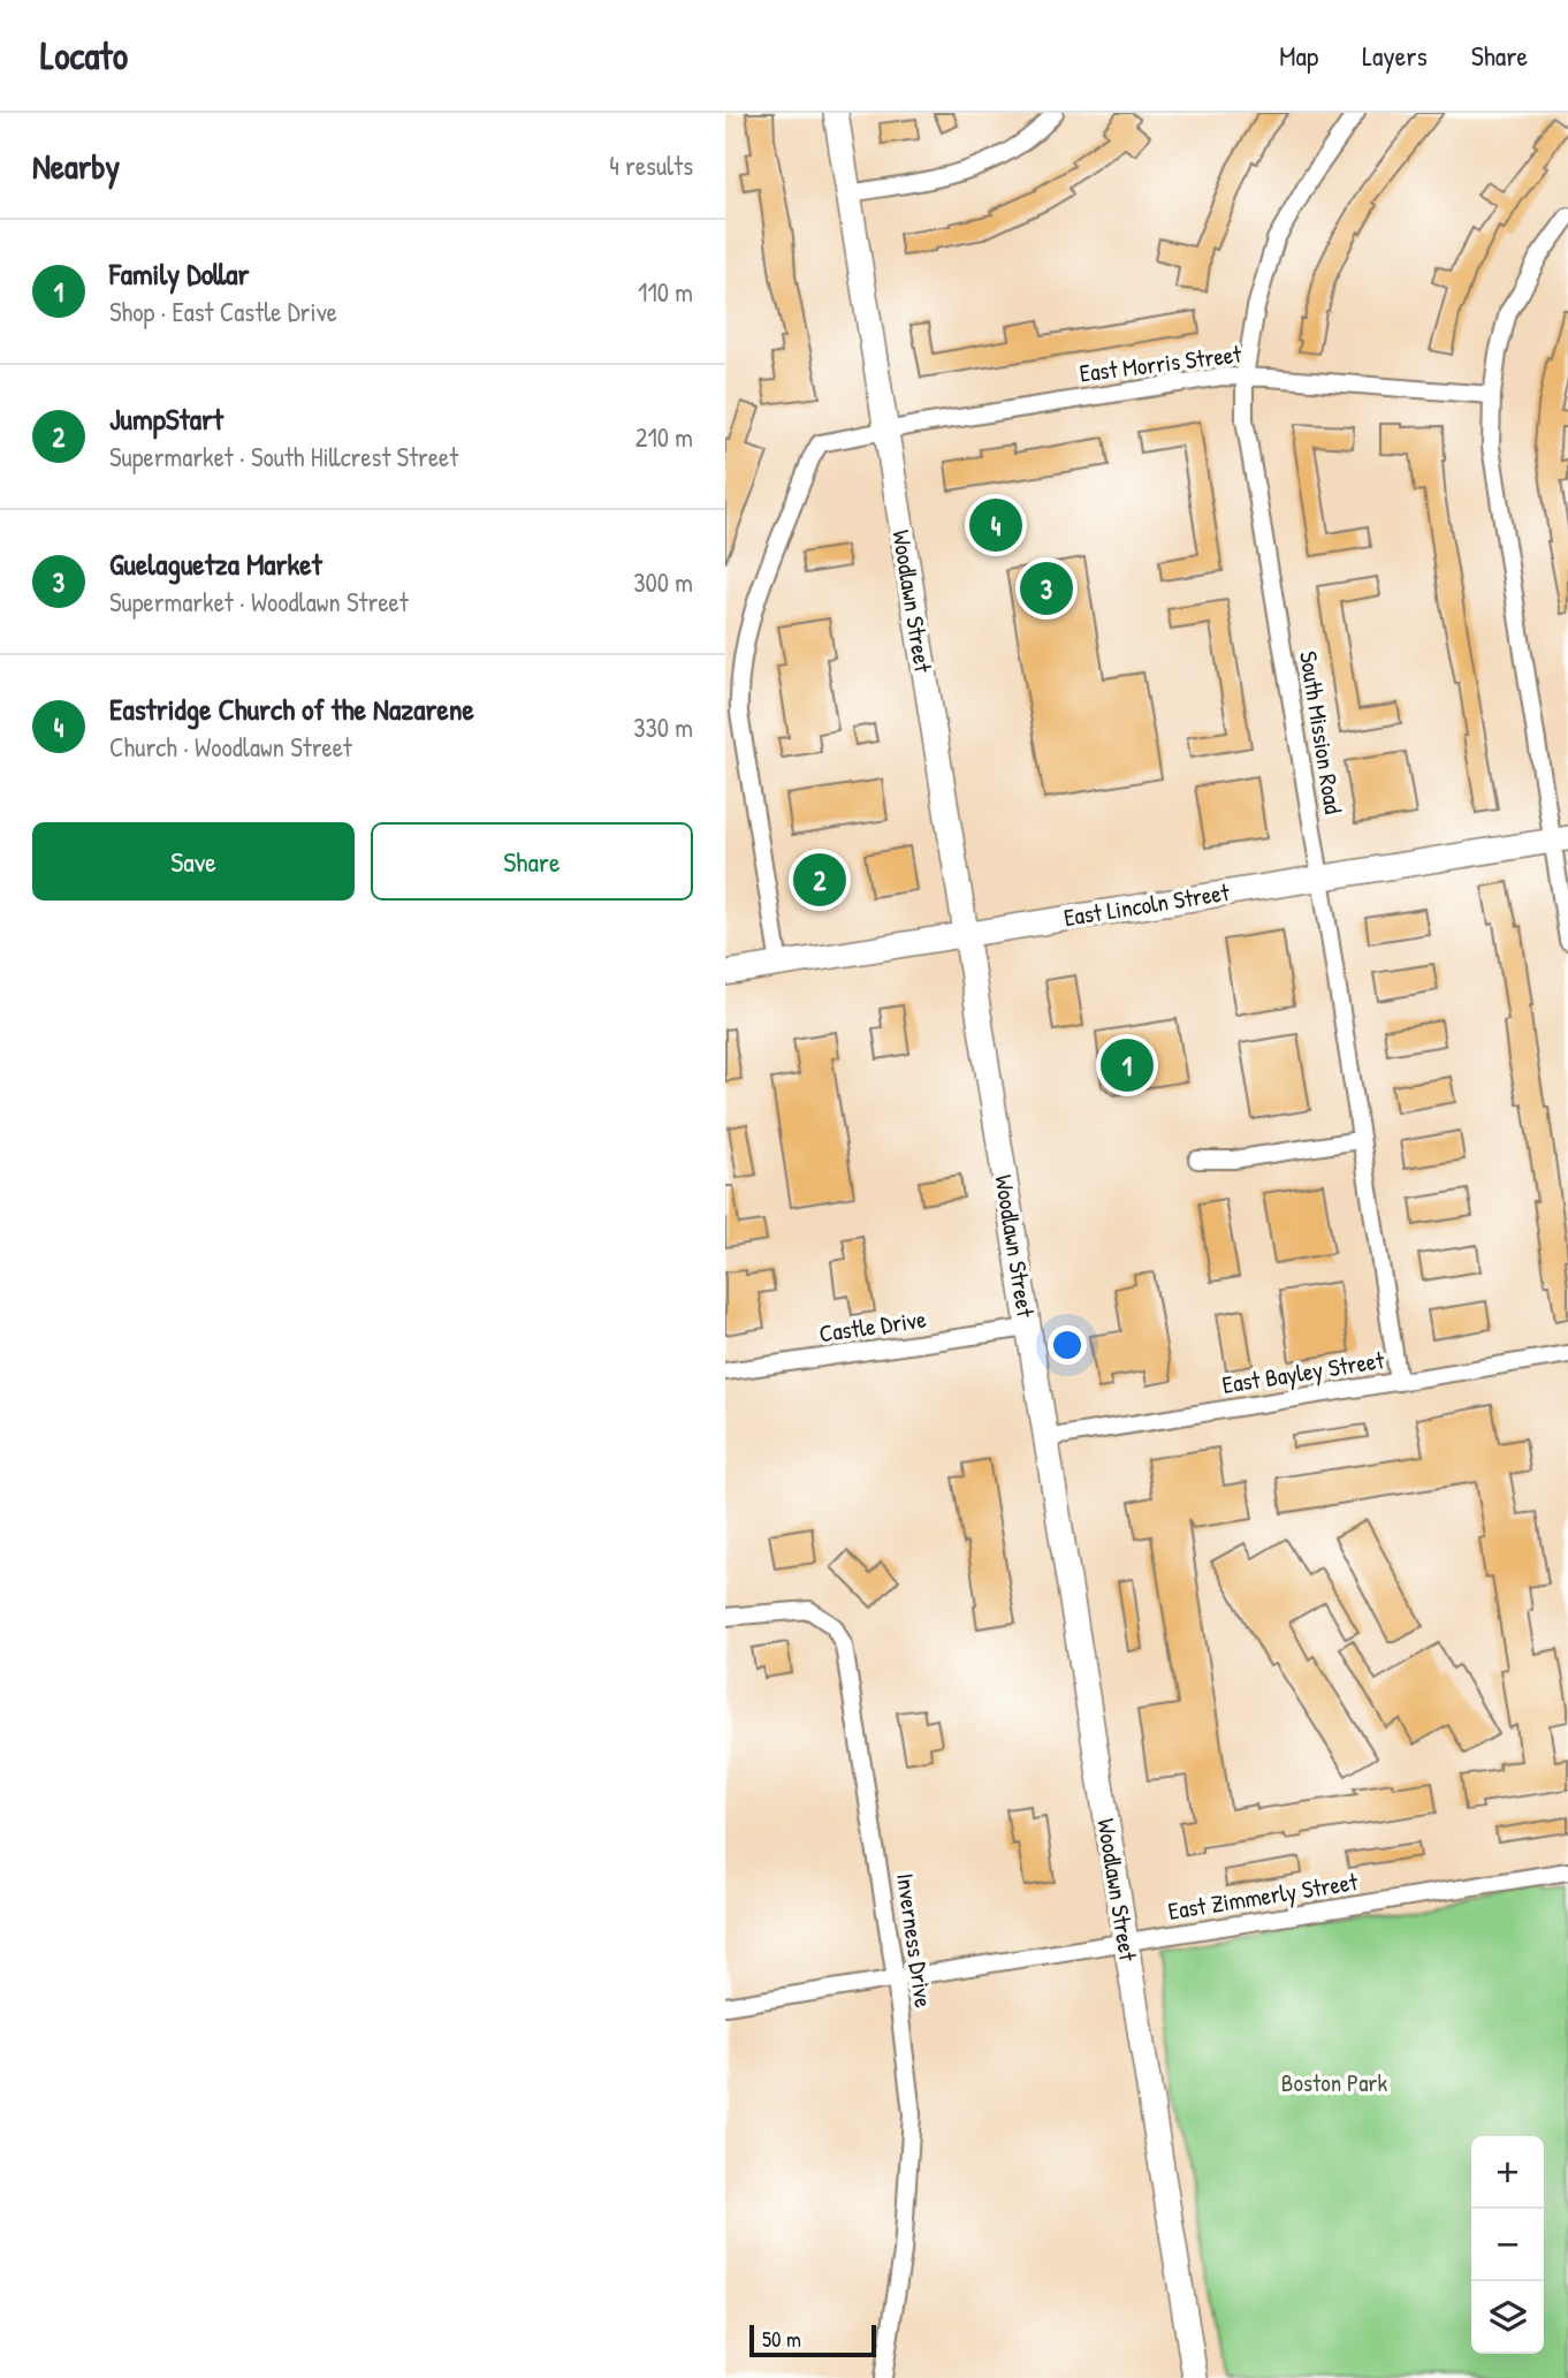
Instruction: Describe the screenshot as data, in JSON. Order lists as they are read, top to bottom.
{
  "streets": {
    "street": [
      "East Morris Street",
      "Woodlawn Street",
      "South Mission Road",
      "East Lincoln Street",
      "Castle Drive",
      "East Bayley Street",
      "East Zimmerly Street",
      "Inverness Drive"
    ]
  },
  "crossings": [
    ["East Morris Street", "Woodlawn Street"],
    ["East Morris Street", "South Mission Road"],
    ["East Morris Street", "East Lincoln Street"],
    ["Woodlawn Street", "East Lincoln Street"],
    ["Woodlawn Street", "Castle Drive"],
    ["Woodlawn Street", "East Bayley Street"],
    ["Woodlawn Street", "East Zimmerly Street"],
    ["South Mission Road", "East Lincoln Street"],
    ["South Mission Road", "East Bayley Street"],
    ["East Zimmerly Street", "Inverness Drive"]
  ],
  "parks": ["Boston Park"],
  "scale_bar": "50 m",
  "page": {
    "header": "Locato",
    "nav": ["Map", "Layers", "Share"],
    "heading": ["Nearby", "4 results"],
    "list": [
      {
        "mark": "1",
        "name": "Family Dollar",
        "note": "Shop · East Castle Drive",
        "value": "110 m"
      },
      {
        "mark": "2",
        "name": "JumpStart",
        "note": "Supermarket · South Hillcrest Street",
        "value": "210 m"
      },
      {
        "mark": "3",
        "name": "Guelaguetza Market",
        "note": "Supermarket · Woodlawn Street",
        "value": "300 m"
      },
      {
        "mark": "4",
        "name": "Eastridge Church of the Nazarene",
        "note": "Church · Woodlawn Street",
        "value": "330 m"
      }
    ],
    "pins": [
      "4",
      "3",
      "2",
      "1"
    ],
    "buttons": ["Save", "Share"],
    "map_buttons": ["+", "−"],
    "scale": "50 m"
  }
}
